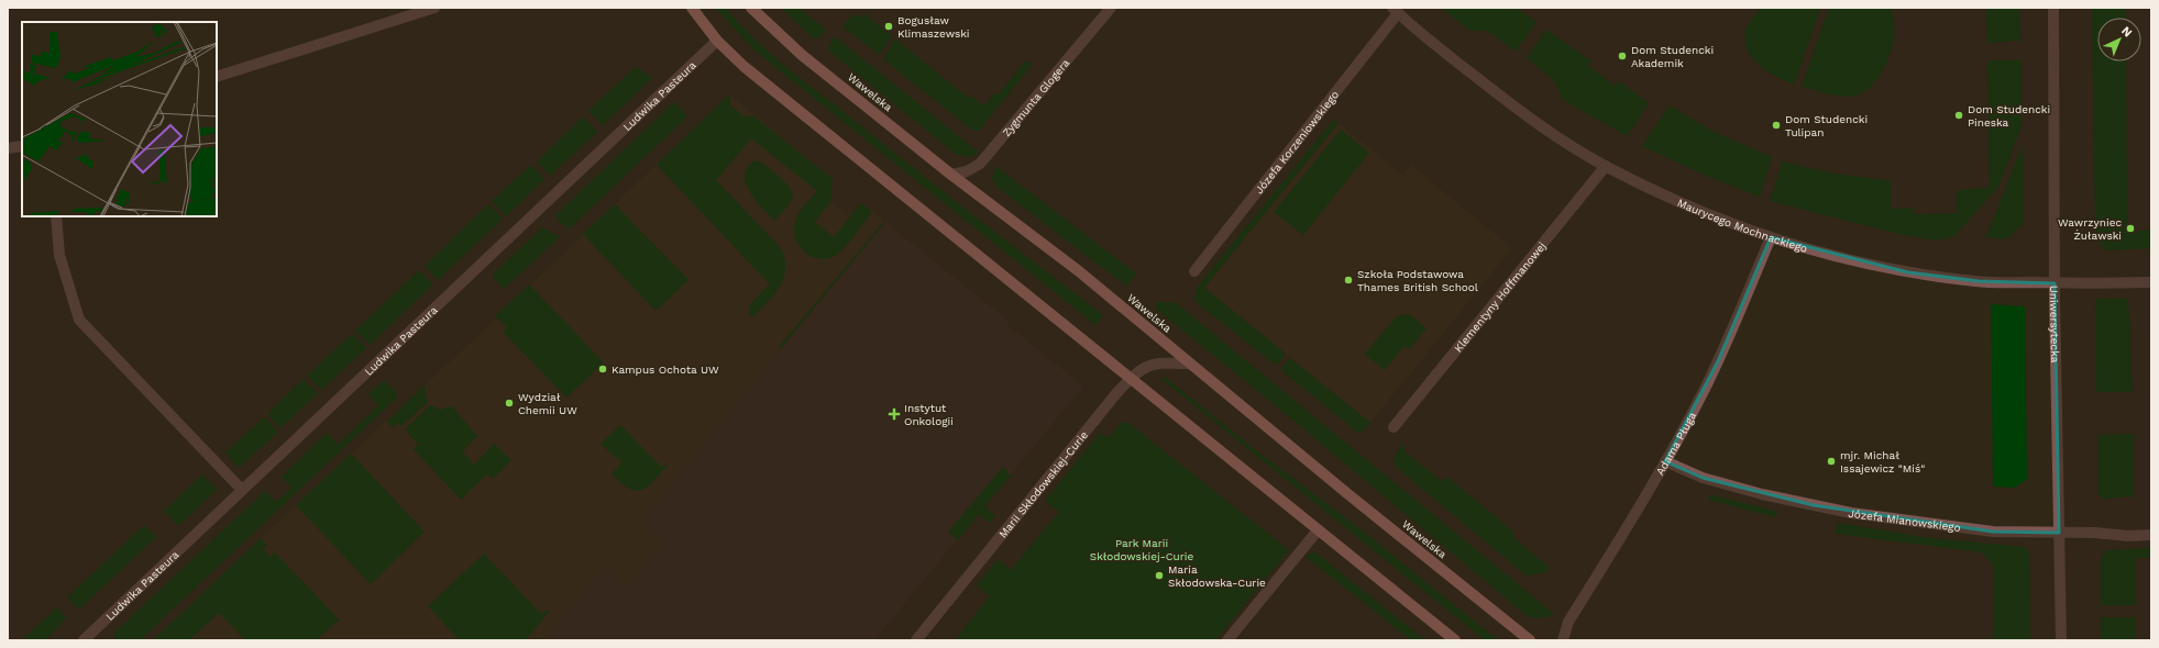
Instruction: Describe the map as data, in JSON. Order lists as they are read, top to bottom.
{
  "streets": {
    "main road": ["Wawelska"],
    "street": [
      "Ludwika Pasteura",
      "Zygmunta Glogera",
      "Józefa Korzeniowskiego",
      "Maurycego Mochnackiego",
      "Klementyny Hoffmanowej",
      "Uniwersytecka",
      "Adama Pługa",
      "Marii Skłodowskiej-Curie",
      "Józefa Mianowskiego"
    ]
  },
  "crossings": [
    ["Wawelska", "Zygmunta Glogera"],
    ["Wawelska", "Marii Skłodowskiej-Curie"],
    ["Józefa Korzeniowskiego", "Maurycego Mochnackiego"],
    ["Maurycego Mochnackiego", "Klementyny Hoffmanowej"],
    ["Maurycego Mochnackiego", "Uniwersytecka"],
    ["Maurycego Mochnackiego", "Adama Pługa"],
    ["Uniwersytecka", "Józefa Mianowskiego"],
    ["Adama Pługa", "Józefa Mianowskiego"]
  ],
  "parks": ["Park Marii Skłodowskiej-Curie"],
  "places": {
    "other": [
      "Bogusław Klimaszewski",
      "Dom Studencki Akademik",
      "Dom Studencki Pineska",
      "Dom Studencki Tulipan",
      "Wawrzyniec Żuławski",
      "Szkoła Podstawowa Thames British School",
      "Kampus Ochota UW",
      "Wydział Chemii UW",
      "mjr. Michał Issajewicz \"Miś\"",
      "Maria Skłodowska-Curie"
    ],
    "health": ["Instytut Onkologii"]
  },
  "north": "top right"
}
